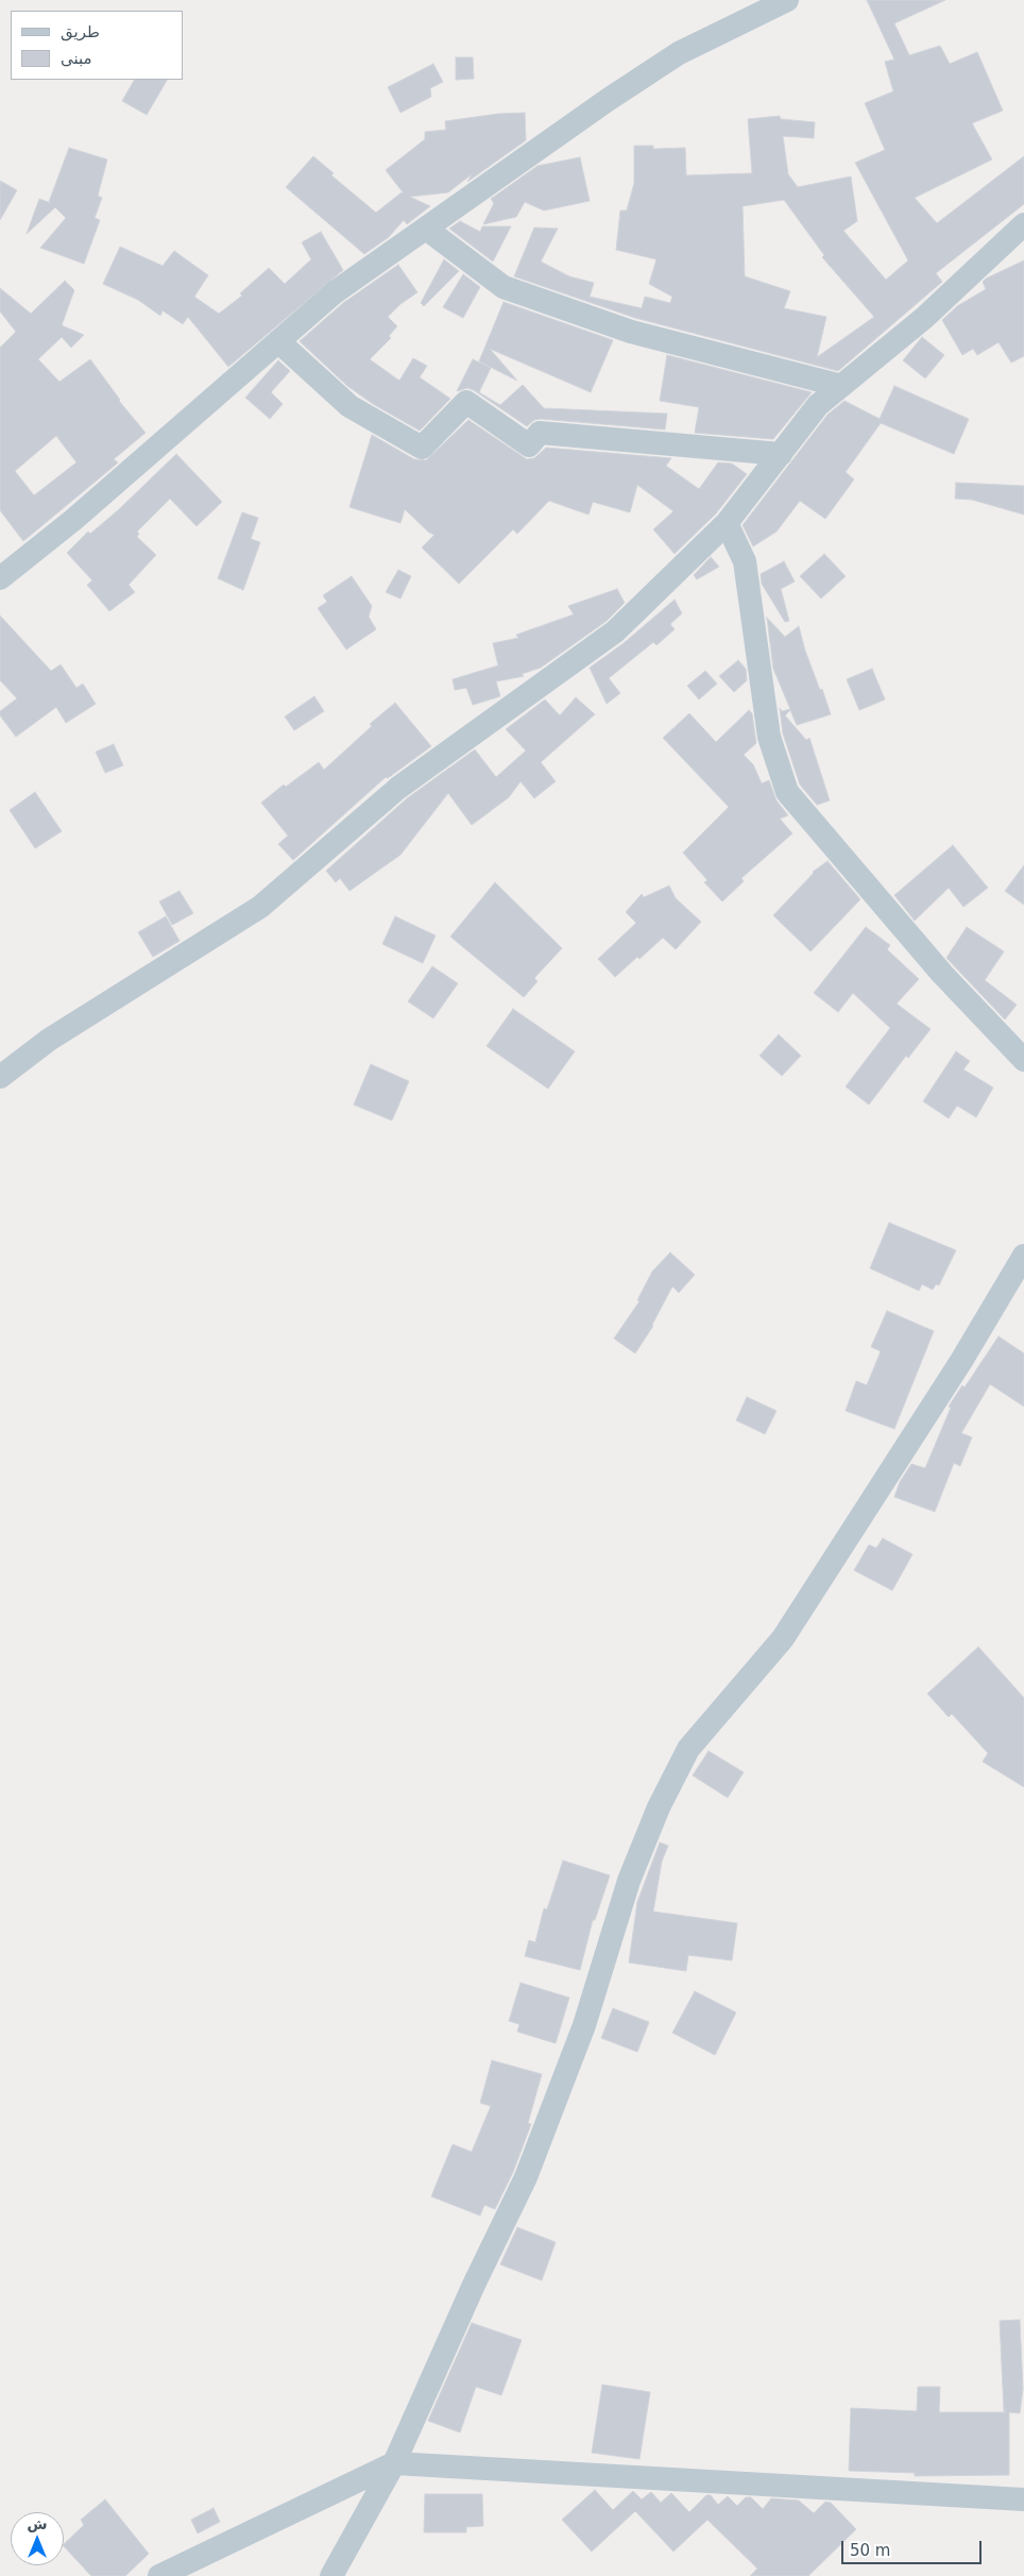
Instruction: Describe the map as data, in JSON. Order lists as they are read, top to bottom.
{
  "legend": ["طريق", "مبنى"],
  "scale_bar": "50 m",
  "north": "top"
}
